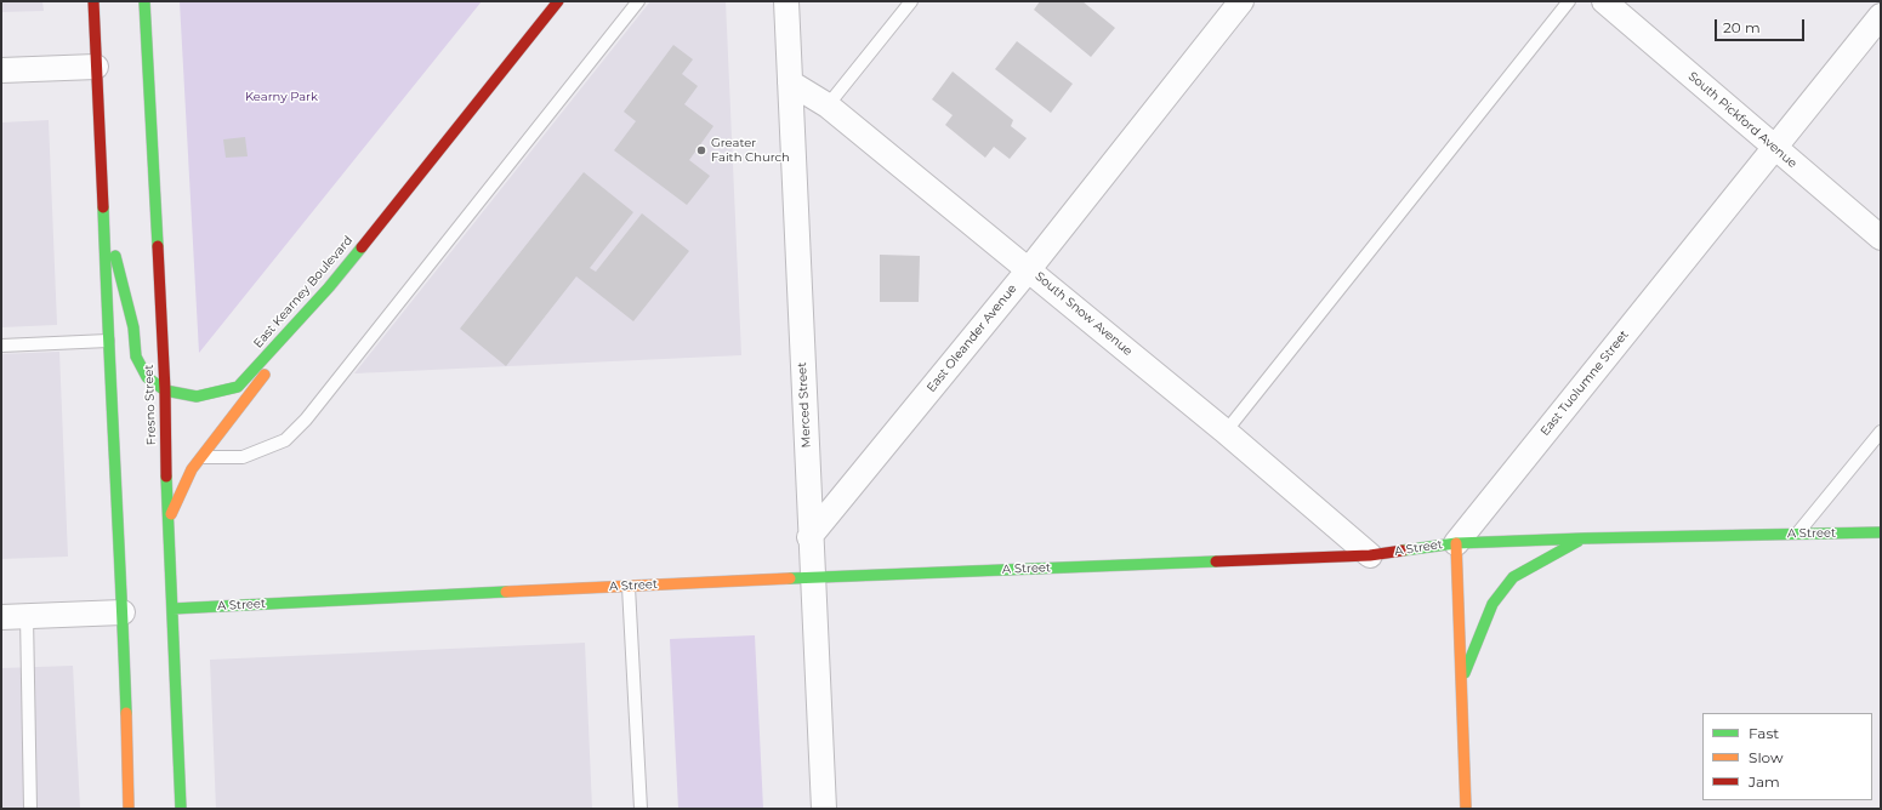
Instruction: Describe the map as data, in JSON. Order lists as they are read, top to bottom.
{
  "streets": {
    "main road": ["East Kearney Boulevard", "Fresno Street", "A Street"],
    "street": [
      "South Pickford Avenue",
      "South Snow Avenue",
      "East Oleander Avenue",
      "East Tuolumne Street",
      "Merced Street"
    ]
  },
  "crossings": [
    ["South Pickford Avenue", "East Tuolumne Street"],
    ["East Kearney Boulevard", "Fresno Street"],
    ["South Snow Avenue", "East Oleander Avenue"],
    ["South Snow Avenue", "Merced Street"],
    ["South Snow Avenue", "A Street"],
    ["East Oleander Avenue", "Merced Street"],
    ["East Tuolumne Street", "A Street"],
    ["Fresno Street", "A Street"],
    ["Merced Street", "A Street"]
  ],
  "parks": ["Kearny Park"],
  "places": ["Greater Faith Church"],
  "legend": ["Fast", "Slow", "Jam"],
  "scale_bar": "20 m"
}
